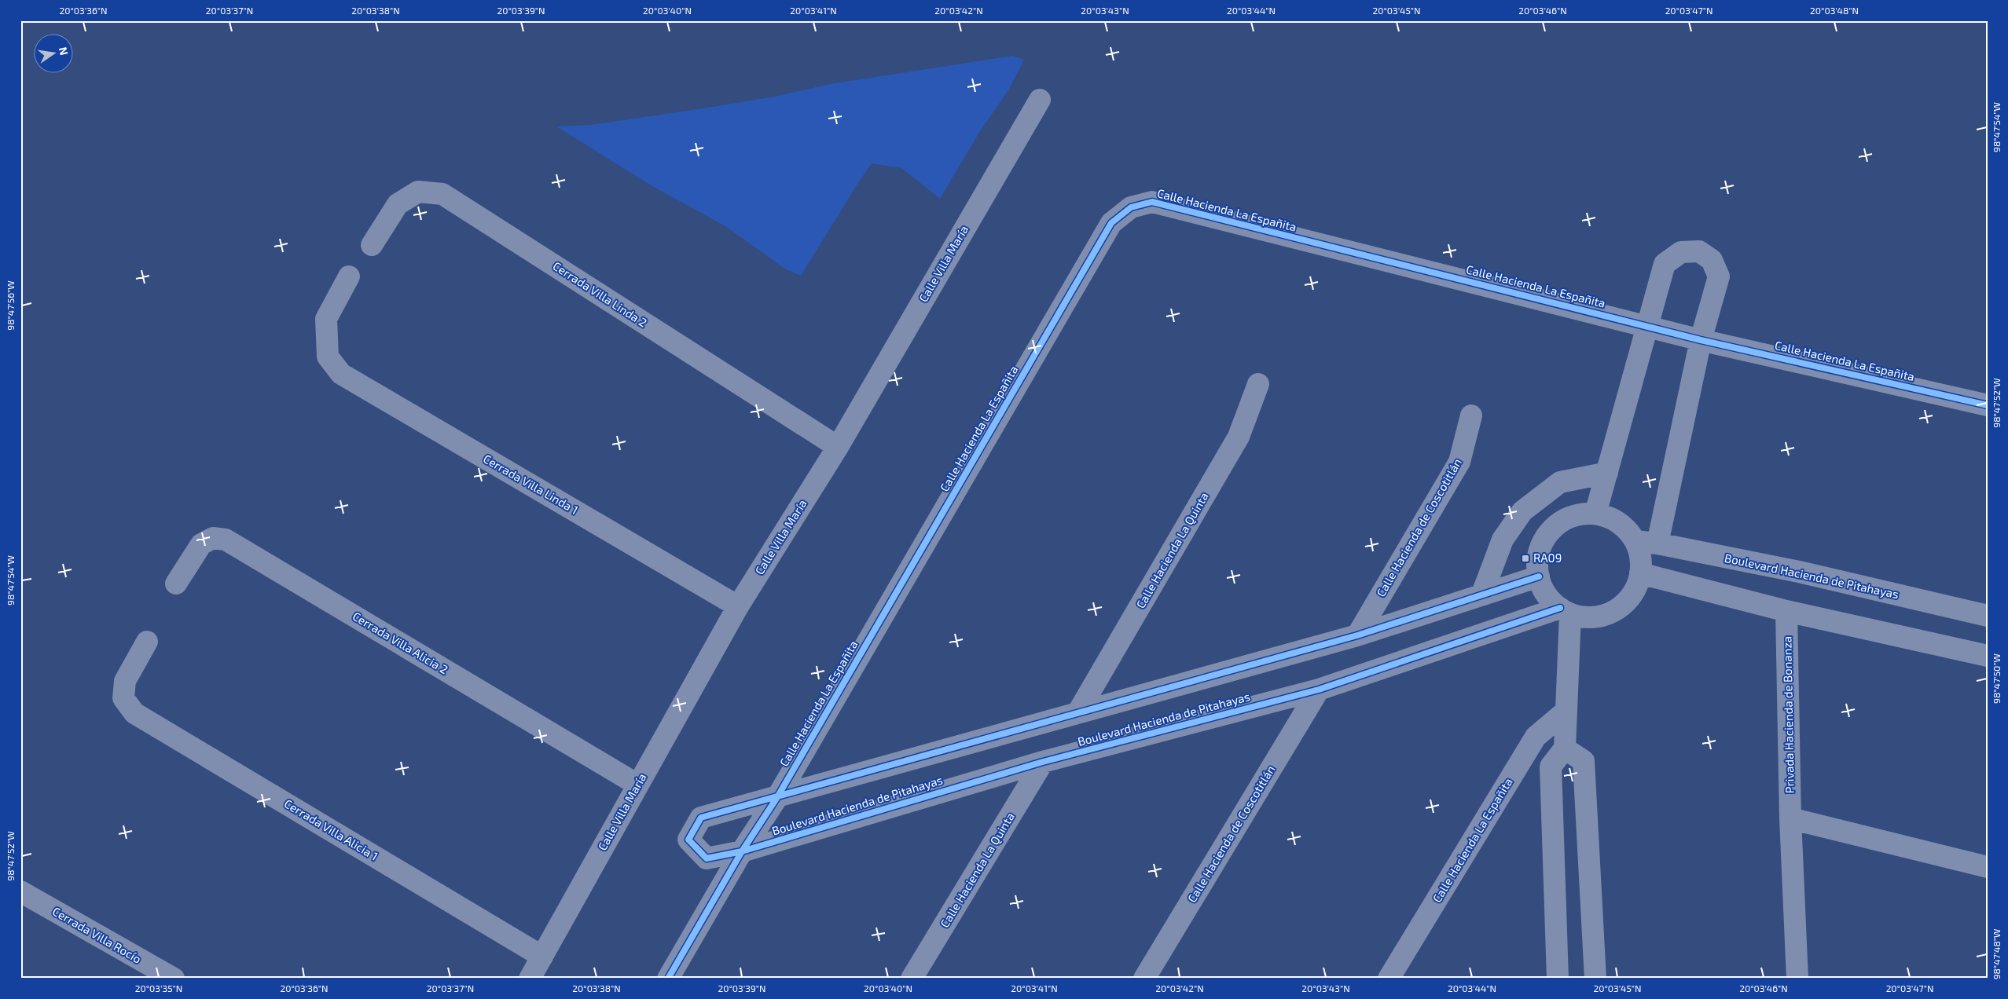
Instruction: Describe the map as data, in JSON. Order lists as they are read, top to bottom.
{
  "streets": {
    "street": [
      "Calle Hacienda La Españita",
      "Calle Villa María",
      "Cerrada Villa Linda 2",
      "Cerrada Villa Linda 1",
      "Calle Hacienda de Coscotitlán",
      "Calle Hacienda La Quinta",
      "Boulevard Hacienda de Pitahayas",
      "Cerrada Villa Alicia 2",
      "Privada Hacienda de Bonanza",
      "Cerrada Villa Alicia 1",
      "Cerrada Villa Rocío"
    ]
  },
  "crossings": [
    ["Calle Hacienda La Españita", "Boulevard Hacienda de Pitahayas"],
    ["Calle Villa María", "Cerrada Villa Linda 2"],
    ["Calle Villa María", "Cerrada Villa Linda 1"],
    ["Calle Villa María", "Cerrada Villa Alicia 2"],
    ["Calle Villa María", "Cerrada Villa Alicia 1"],
    ["Calle Hacienda de Coscotitlán", "Boulevard Hacienda de Pitahayas"],
    ["Calle Hacienda La Quinta", "Boulevard Hacienda de Pitahayas"]
  ],
  "places": {
    "transit": ["RA09"]
  },
  "north": "right",
  "coordinates": [
    "20°03'36\"N",
    "20°03'37\"N",
    "20°03'38\"N",
    "20°03'39\"N",
    "20°03'40\"N",
    "20°03'41\"N",
    "20°03'42\"N",
    "20°03'43\"N",
    "20°03'44\"N",
    "20°03'45\"N",
    "20°03'46\"N",
    "20°03'47\"N",
    "20°03'48\"N",
    "98°47'54\"W",
    "98°47'56\"W",
    "98°47'52\"W",
    "98°47'50\"W",
    "98°47'48\"W",
    "20°03'35\"N"
  ]
}
